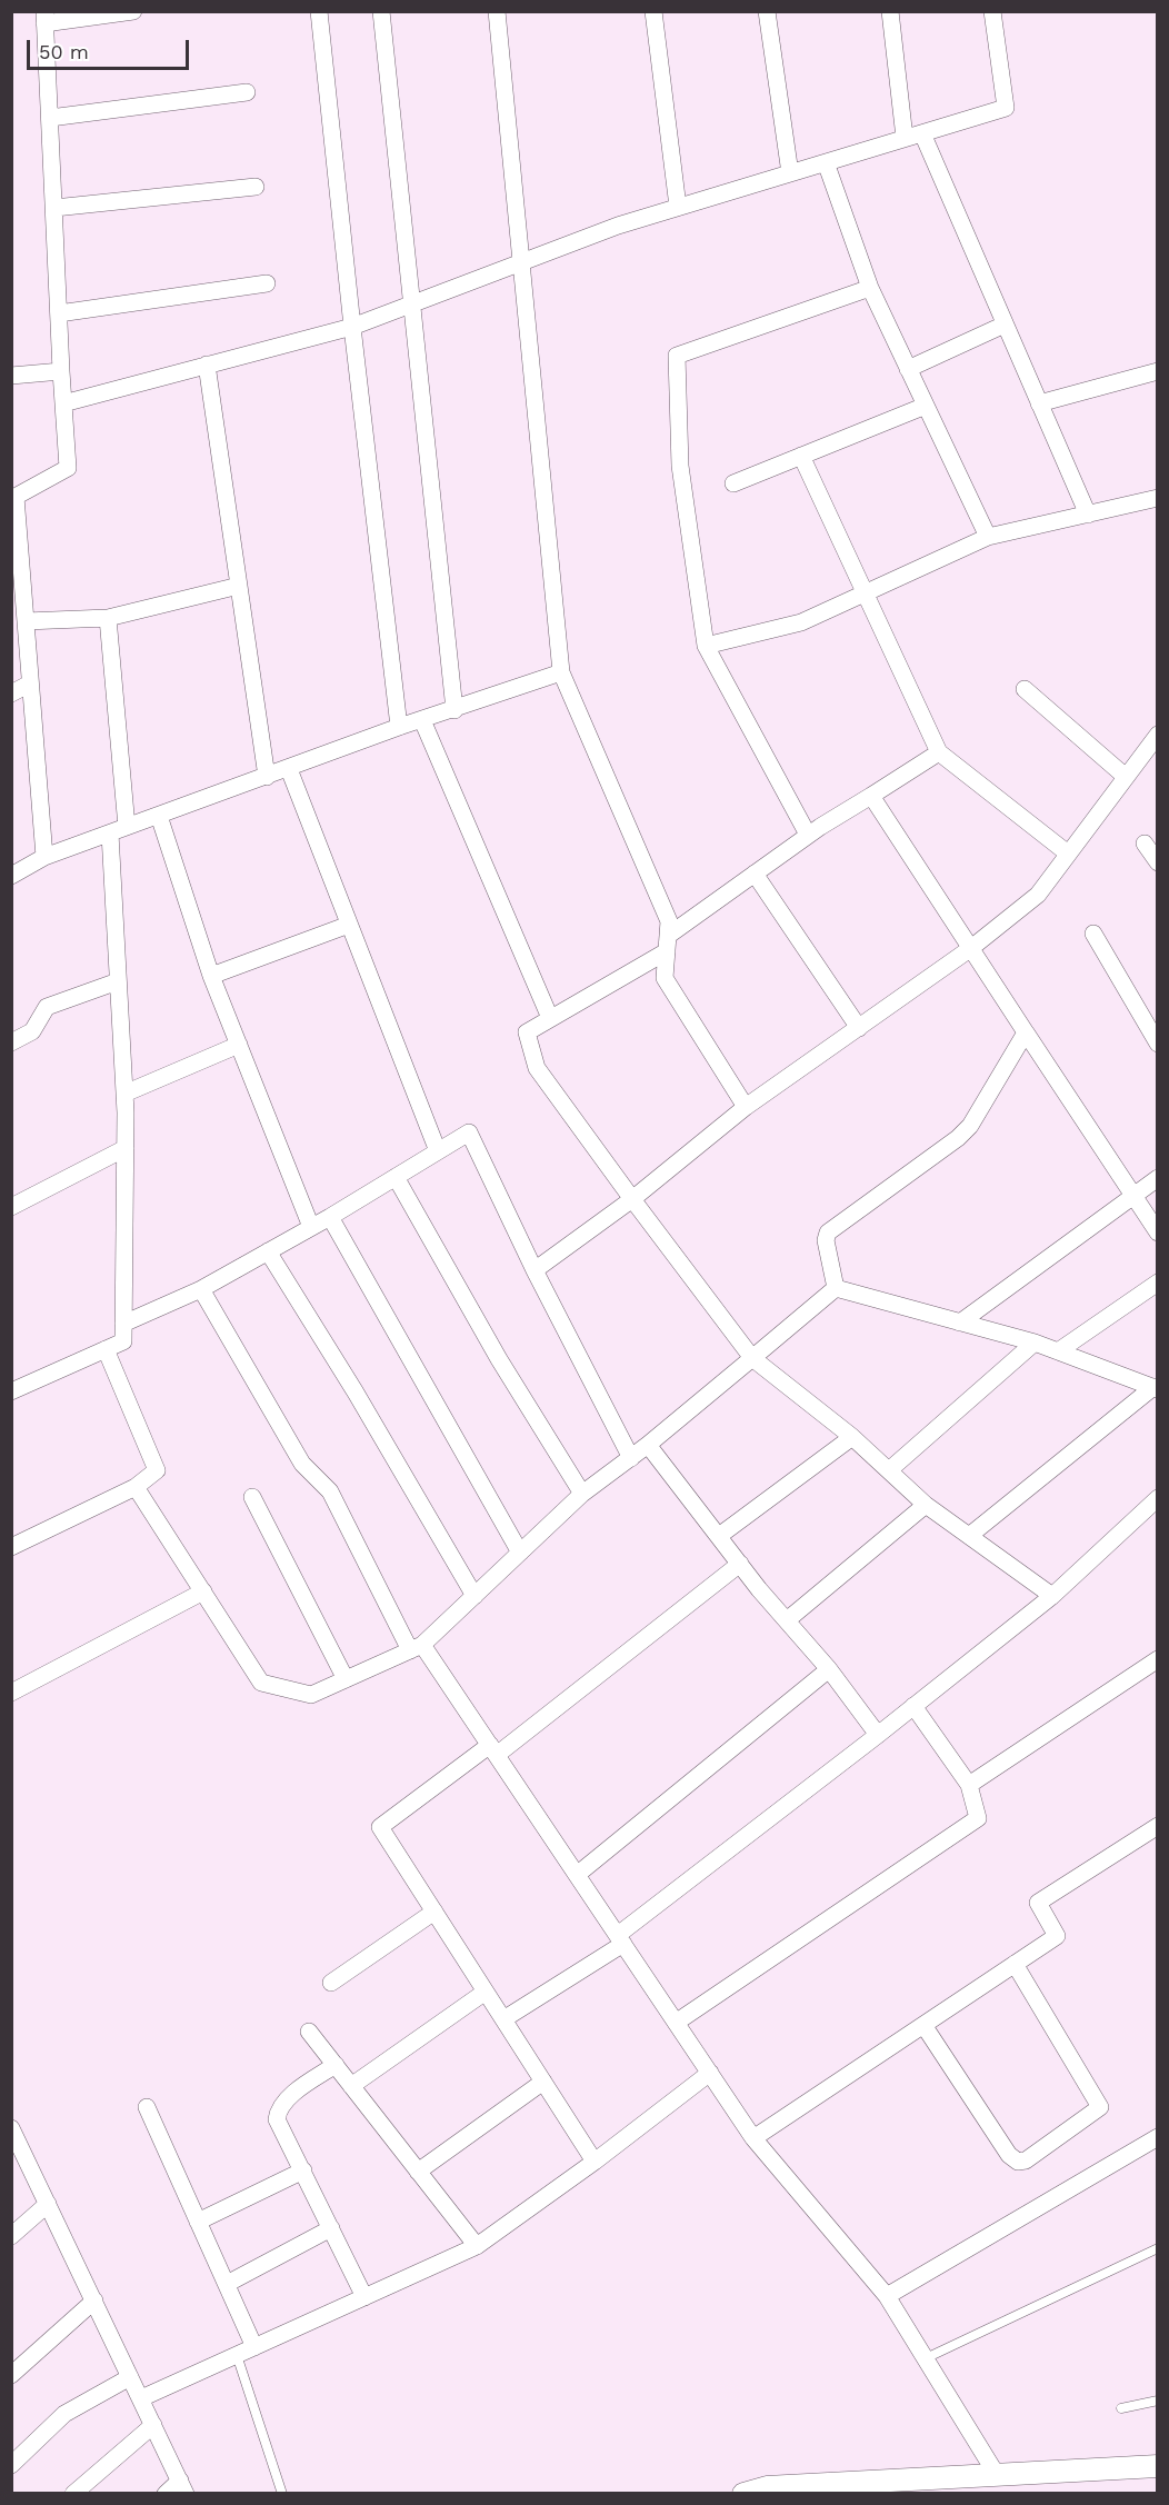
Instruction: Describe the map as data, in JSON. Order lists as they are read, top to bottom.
{
  "scale_bar": "50 m"
}
